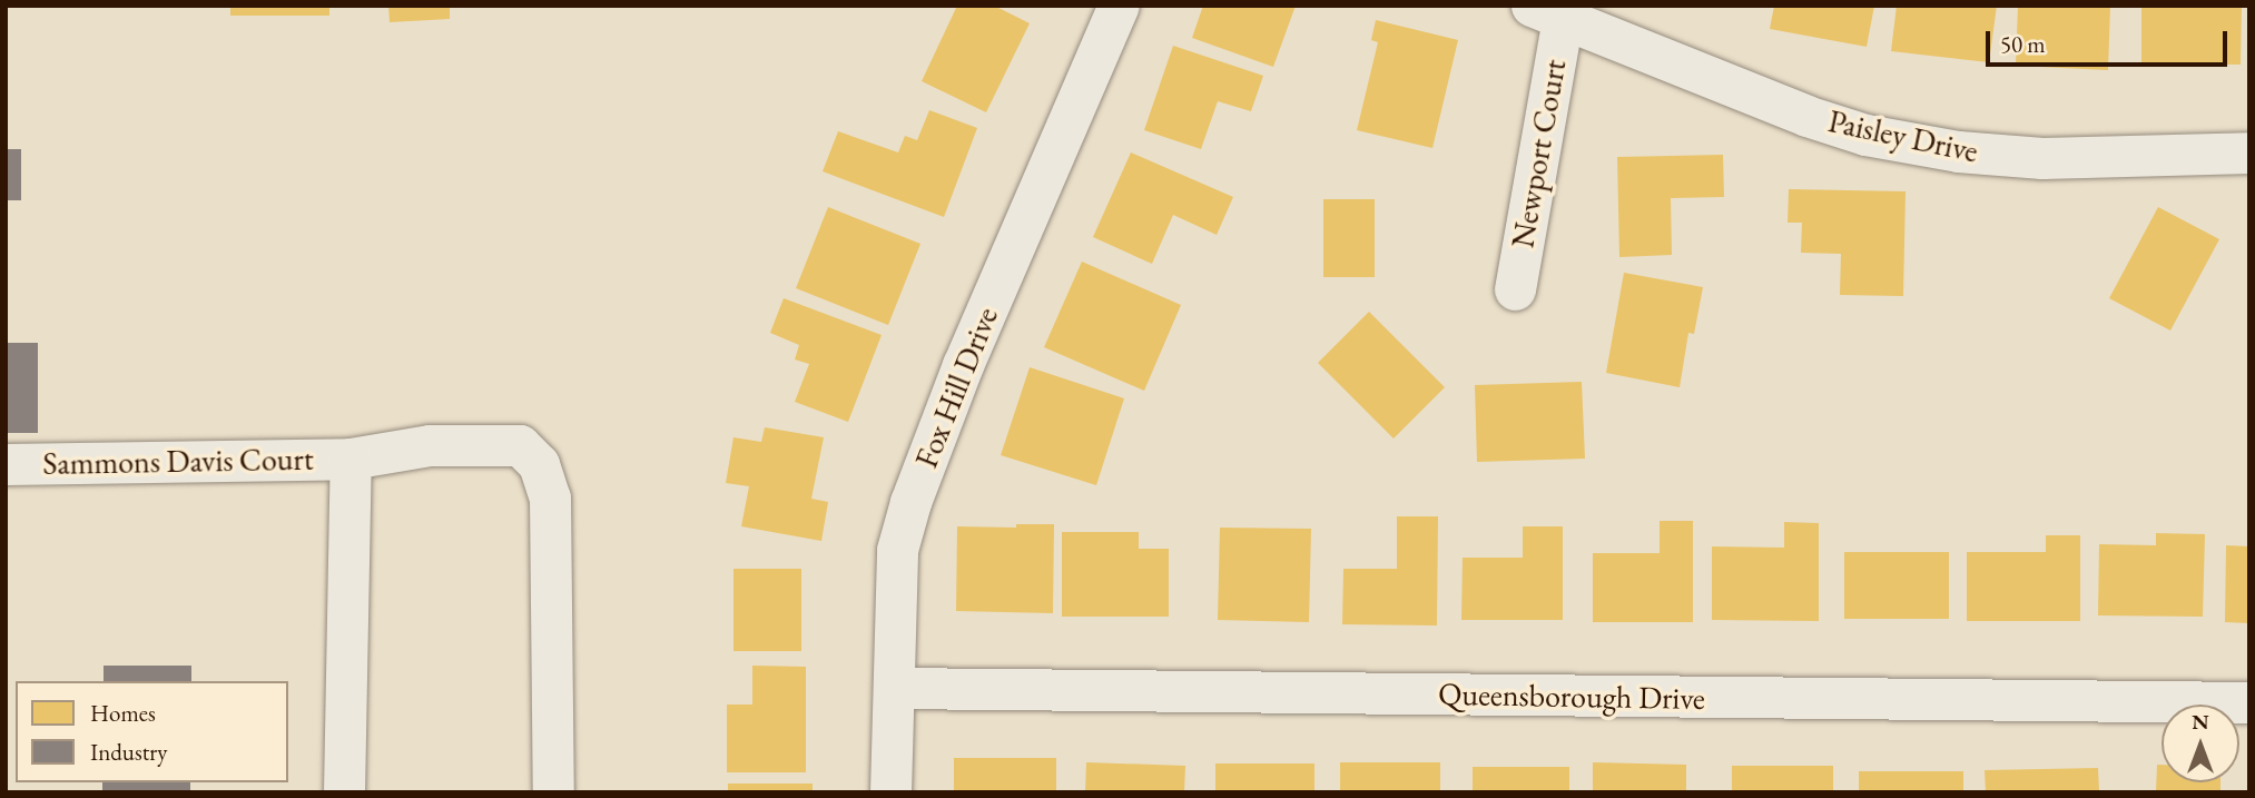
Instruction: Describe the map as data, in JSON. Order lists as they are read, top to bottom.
{
  "streets": {
    "street": [
      "Paisley Drive",
      "Newport Court",
      "Fox Hill Drive",
      "Sammons Davis Court",
      "Queensborough Drive"
    ]
  },
  "crossings": [
    ["Paisley Drive", "Newport Court"],
    ["Fox Hill Drive", "Queensborough Drive"]
  ],
  "legend": ["Homes", "Industry"],
  "scale_bar": "50 m",
  "north": "top"
}
